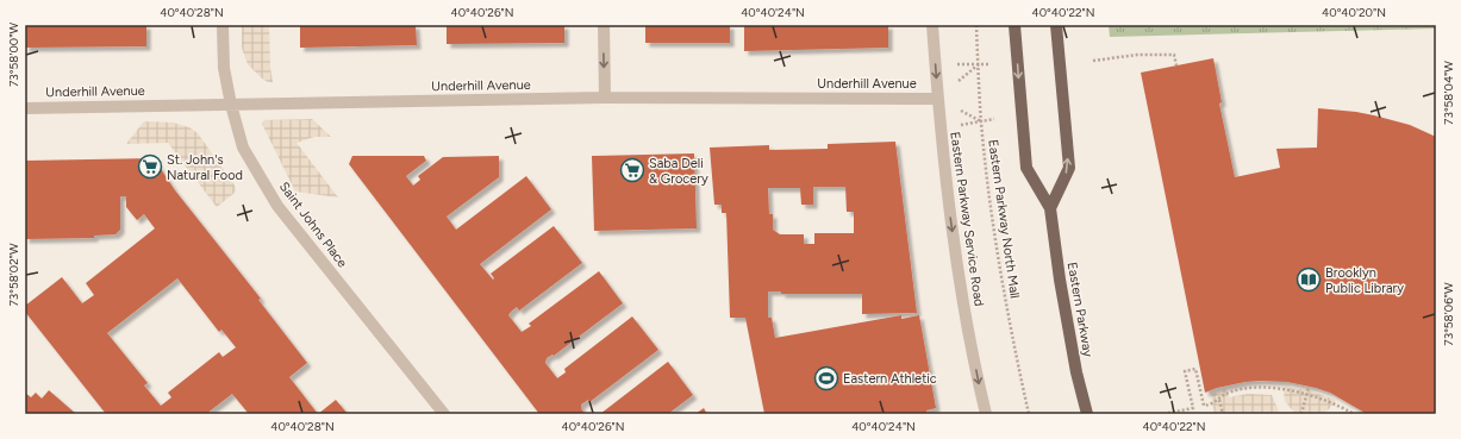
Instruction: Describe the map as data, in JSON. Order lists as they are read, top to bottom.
{
  "streets": {
    "main road": ["Eastern Parkway"],
    "street": ["Underhill Avenue", "Eastern Parkway Service Road", "Saint Johns Place"],
    "path": ["Eastern Parkway North Mall"]
  },
  "crossings": [
    ["Underhill Avenue", "Eastern Parkway Service Road"],
    ["Underhill Avenue", "Saint Johns Place"]
  ],
  "one_way": ["Eastern Parkway Service Road"],
  "places": {
    "supermarket": ["St. John's Natural Food", "Saba Deli & Grocery"],
    "library": ["Brooklyn Public Library"],
    "sports": ["Eastern Athletic"]
  },
  "coordinates": [
    "40°40'28\"N",
    "40°40'26\"N",
    "40°40'24\"N",
    "40°40'22\"N",
    "40°40'20\"N",
    "73°58'00\"W",
    "73°58'04\"W",
    "73°58'02\"W",
    "73°58'06\"W"
  ]
}
